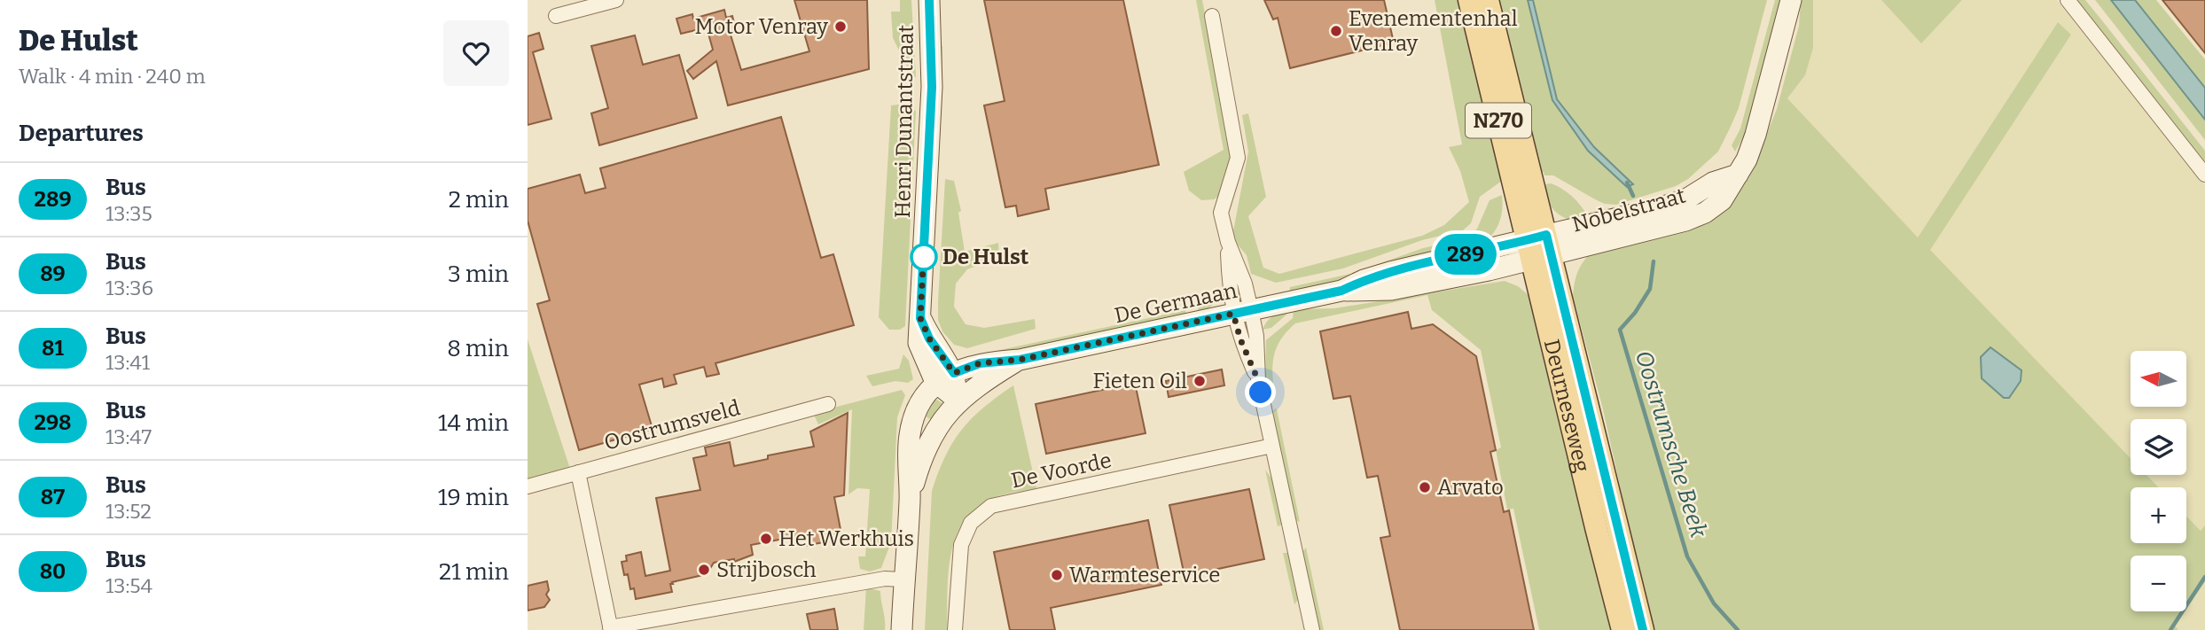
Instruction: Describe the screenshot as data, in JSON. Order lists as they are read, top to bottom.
{
  "streets": {
    "main road": [
      "N270",
      "Henri Dunantstraat",
      "Nobelstraat",
      "De Germaan",
      "Deurneseweg"
    ],
    "street": ["Oostrumsveld", "De Voorde"]
  },
  "crossings": [
    ["Henri Dunantstraat", "De Germaan"],
    ["Nobelstraat", "De Germaan"],
    ["Nobelstraat", "Deurneseweg"],
    ["De Germaan", "Deurneseweg"]
  ],
  "water": ["Oostrumsche Beek"],
  "places": [
    "Motor Venray",
    "Evenementenhal Venray",
    "De Hulst",
    "Fieten Oil",
    "Arvato",
    "Het Werkhuis",
    "Strijbosch",
    "Warmteservice"
  ],
  "lines": ["bus line 289"],
  "north": "left",
  "page": {
    "heading": [
      ["De Hulst", "Walk · 4 min · 240 m"],
      "Departures"
    ],
    "on_map": "289",
    "list": [
      {
        "mark": "289",
        "name": "Bus",
        "note": "13:35",
        "value": "2 min"
      },
      {
        "mark": "89",
        "name": "Bus",
        "note": "13:36",
        "value": "3 min"
      },
      {
        "mark": "81",
        "name": "Bus",
        "note": "13:41",
        "value": "8 min"
      },
      {
        "mark": "298",
        "name": "Bus",
        "note": "13:47",
        "value": "14 min"
      },
      {
        "mark": "87",
        "name": "Bus",
        "note": "13:52",
        "value": "19 min"
      },
      {
        "mark": "80",
        "name": "Bus",
        "note": "13:54",
        "value": "21 min"
      }
    ],
    "map_buttons": ["+", "−"]
  }
}
